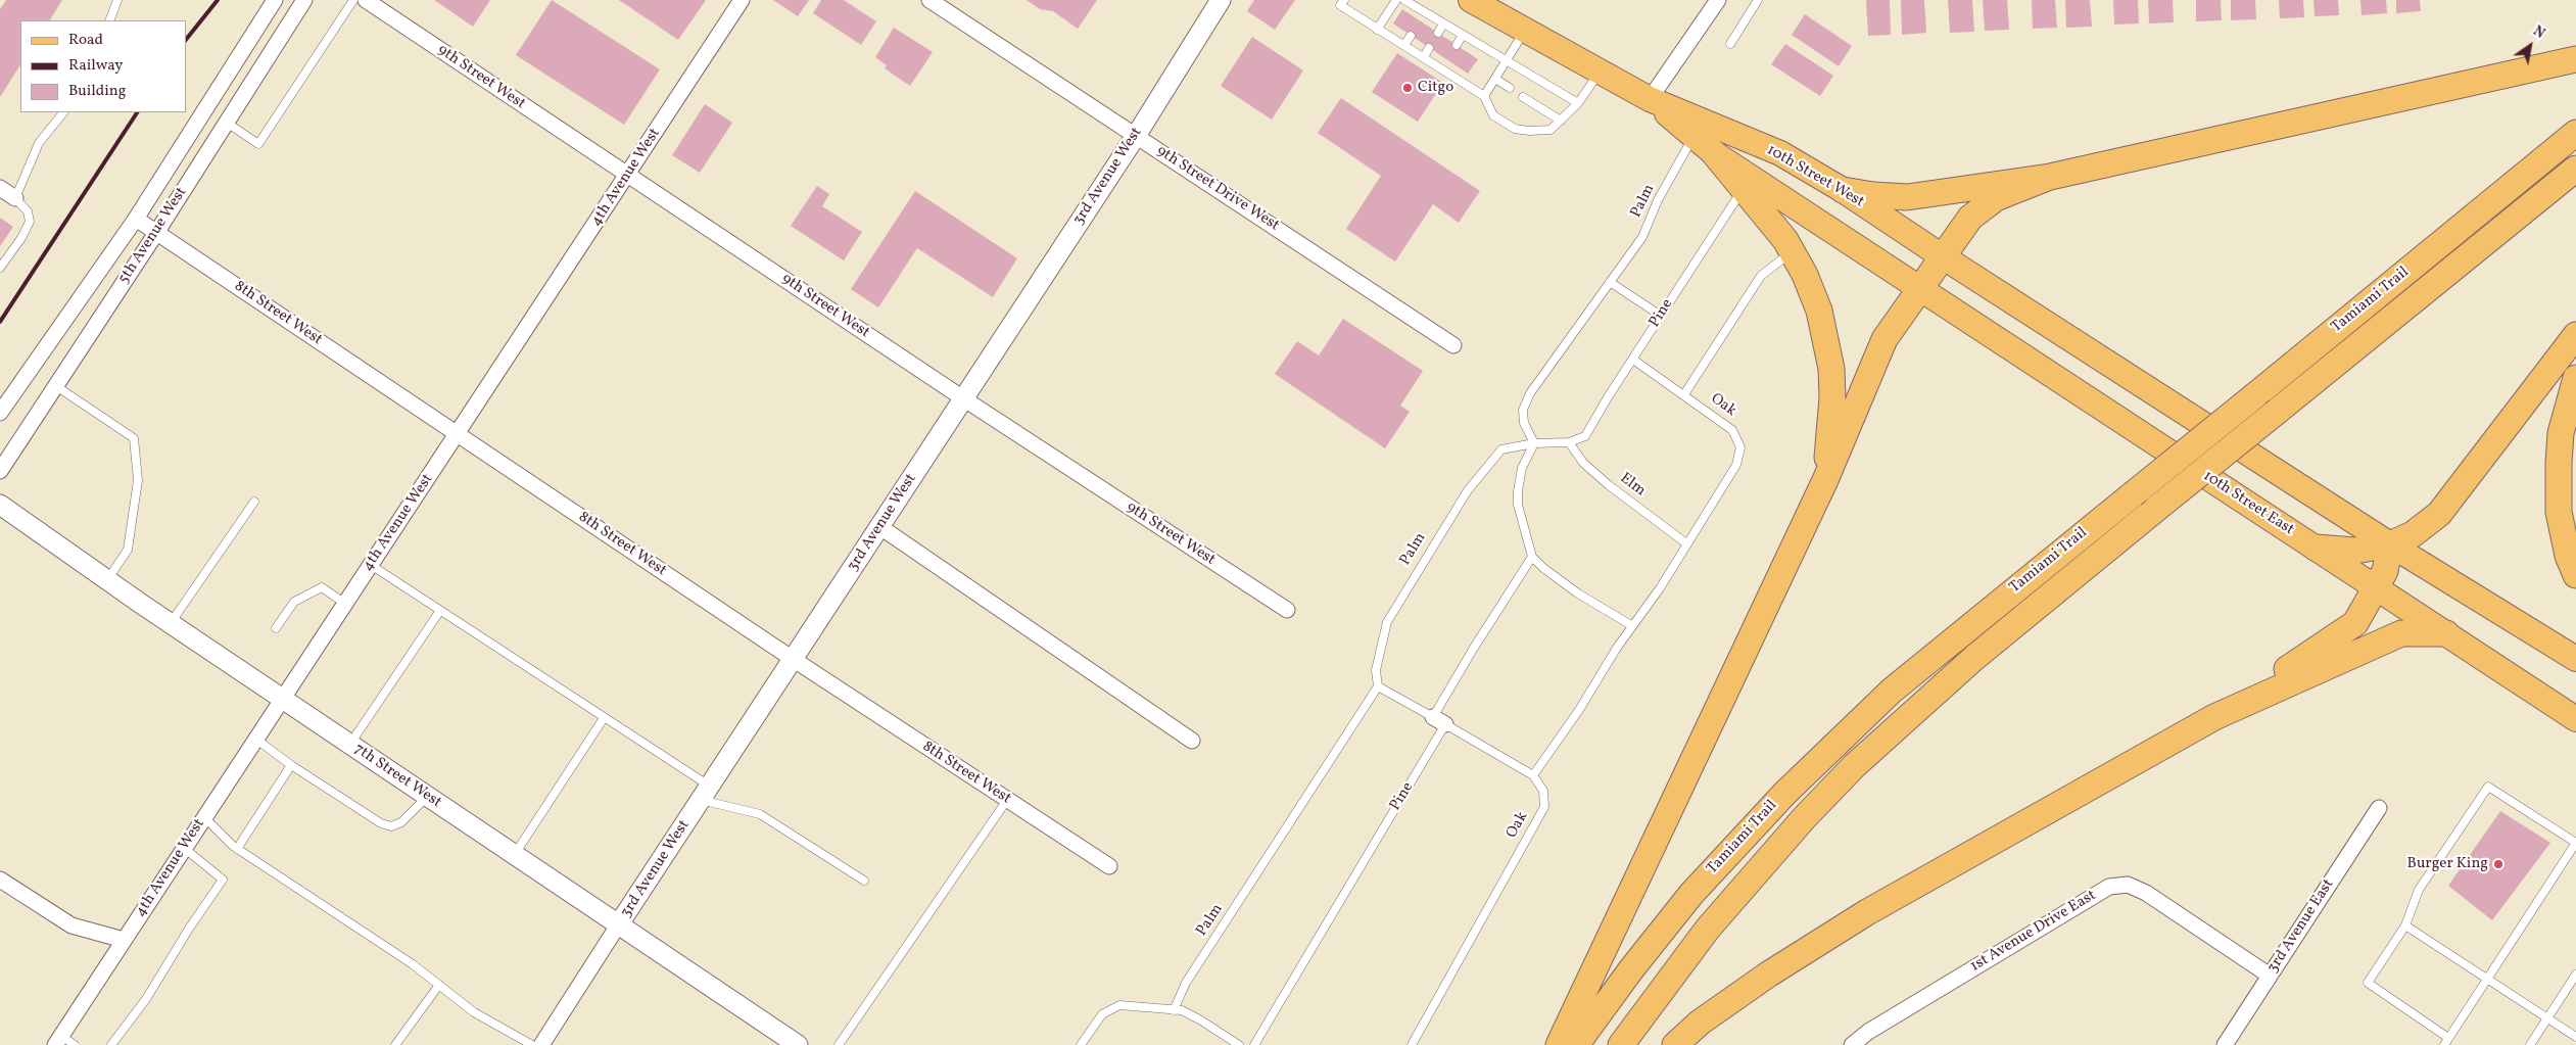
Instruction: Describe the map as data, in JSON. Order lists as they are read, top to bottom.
{
  "streets": {
    "highway": ["Tamiami Trail"],
    "main road": ["10th Street West", "10th Street East"],
    "street": [
      "9th Street West",
      "3rd Avenue West",
      "4th Avenue West",
      "9th Street Drive West",
      "5th Avenue West",
      "8th Street West",
      "7th Street West",
      "3rd Avenue East",
      "1st Avenue Drive East"
    ],
    "lane": [
      "Palm",
      "Pine",
      "Oak",
      "Elm"
    ]
  },
  "crossings": [
    ["9th Street West", "3rd Avenue West"],
    ["9th Street West", "4th Avenue West"],
    ["3rd Avenue West", "9th Street Drive West"],
    ["3rd Avenue West", "8th Street West"],
    ["3rd Avenue West", "7th Street West"],
    ["10th Street West", "Palm"],
    ["4th Avenue West", "8th Street West"],
    ["4th Avenue West", "7th Street West"],
    ["5th Avenue West", "8th Street West"],
    ["Pine", "Oak"],
    ["Pine", "Elm"],
    ["Oak", "Elm"],
    ["3rd Avenue East", "1st Avenue Drive East"]
  ],
  "places": ["Citgo", "Burger King"],
  "legend": ["Road", "Railway", "Building"],
  "north": "top right"
}
